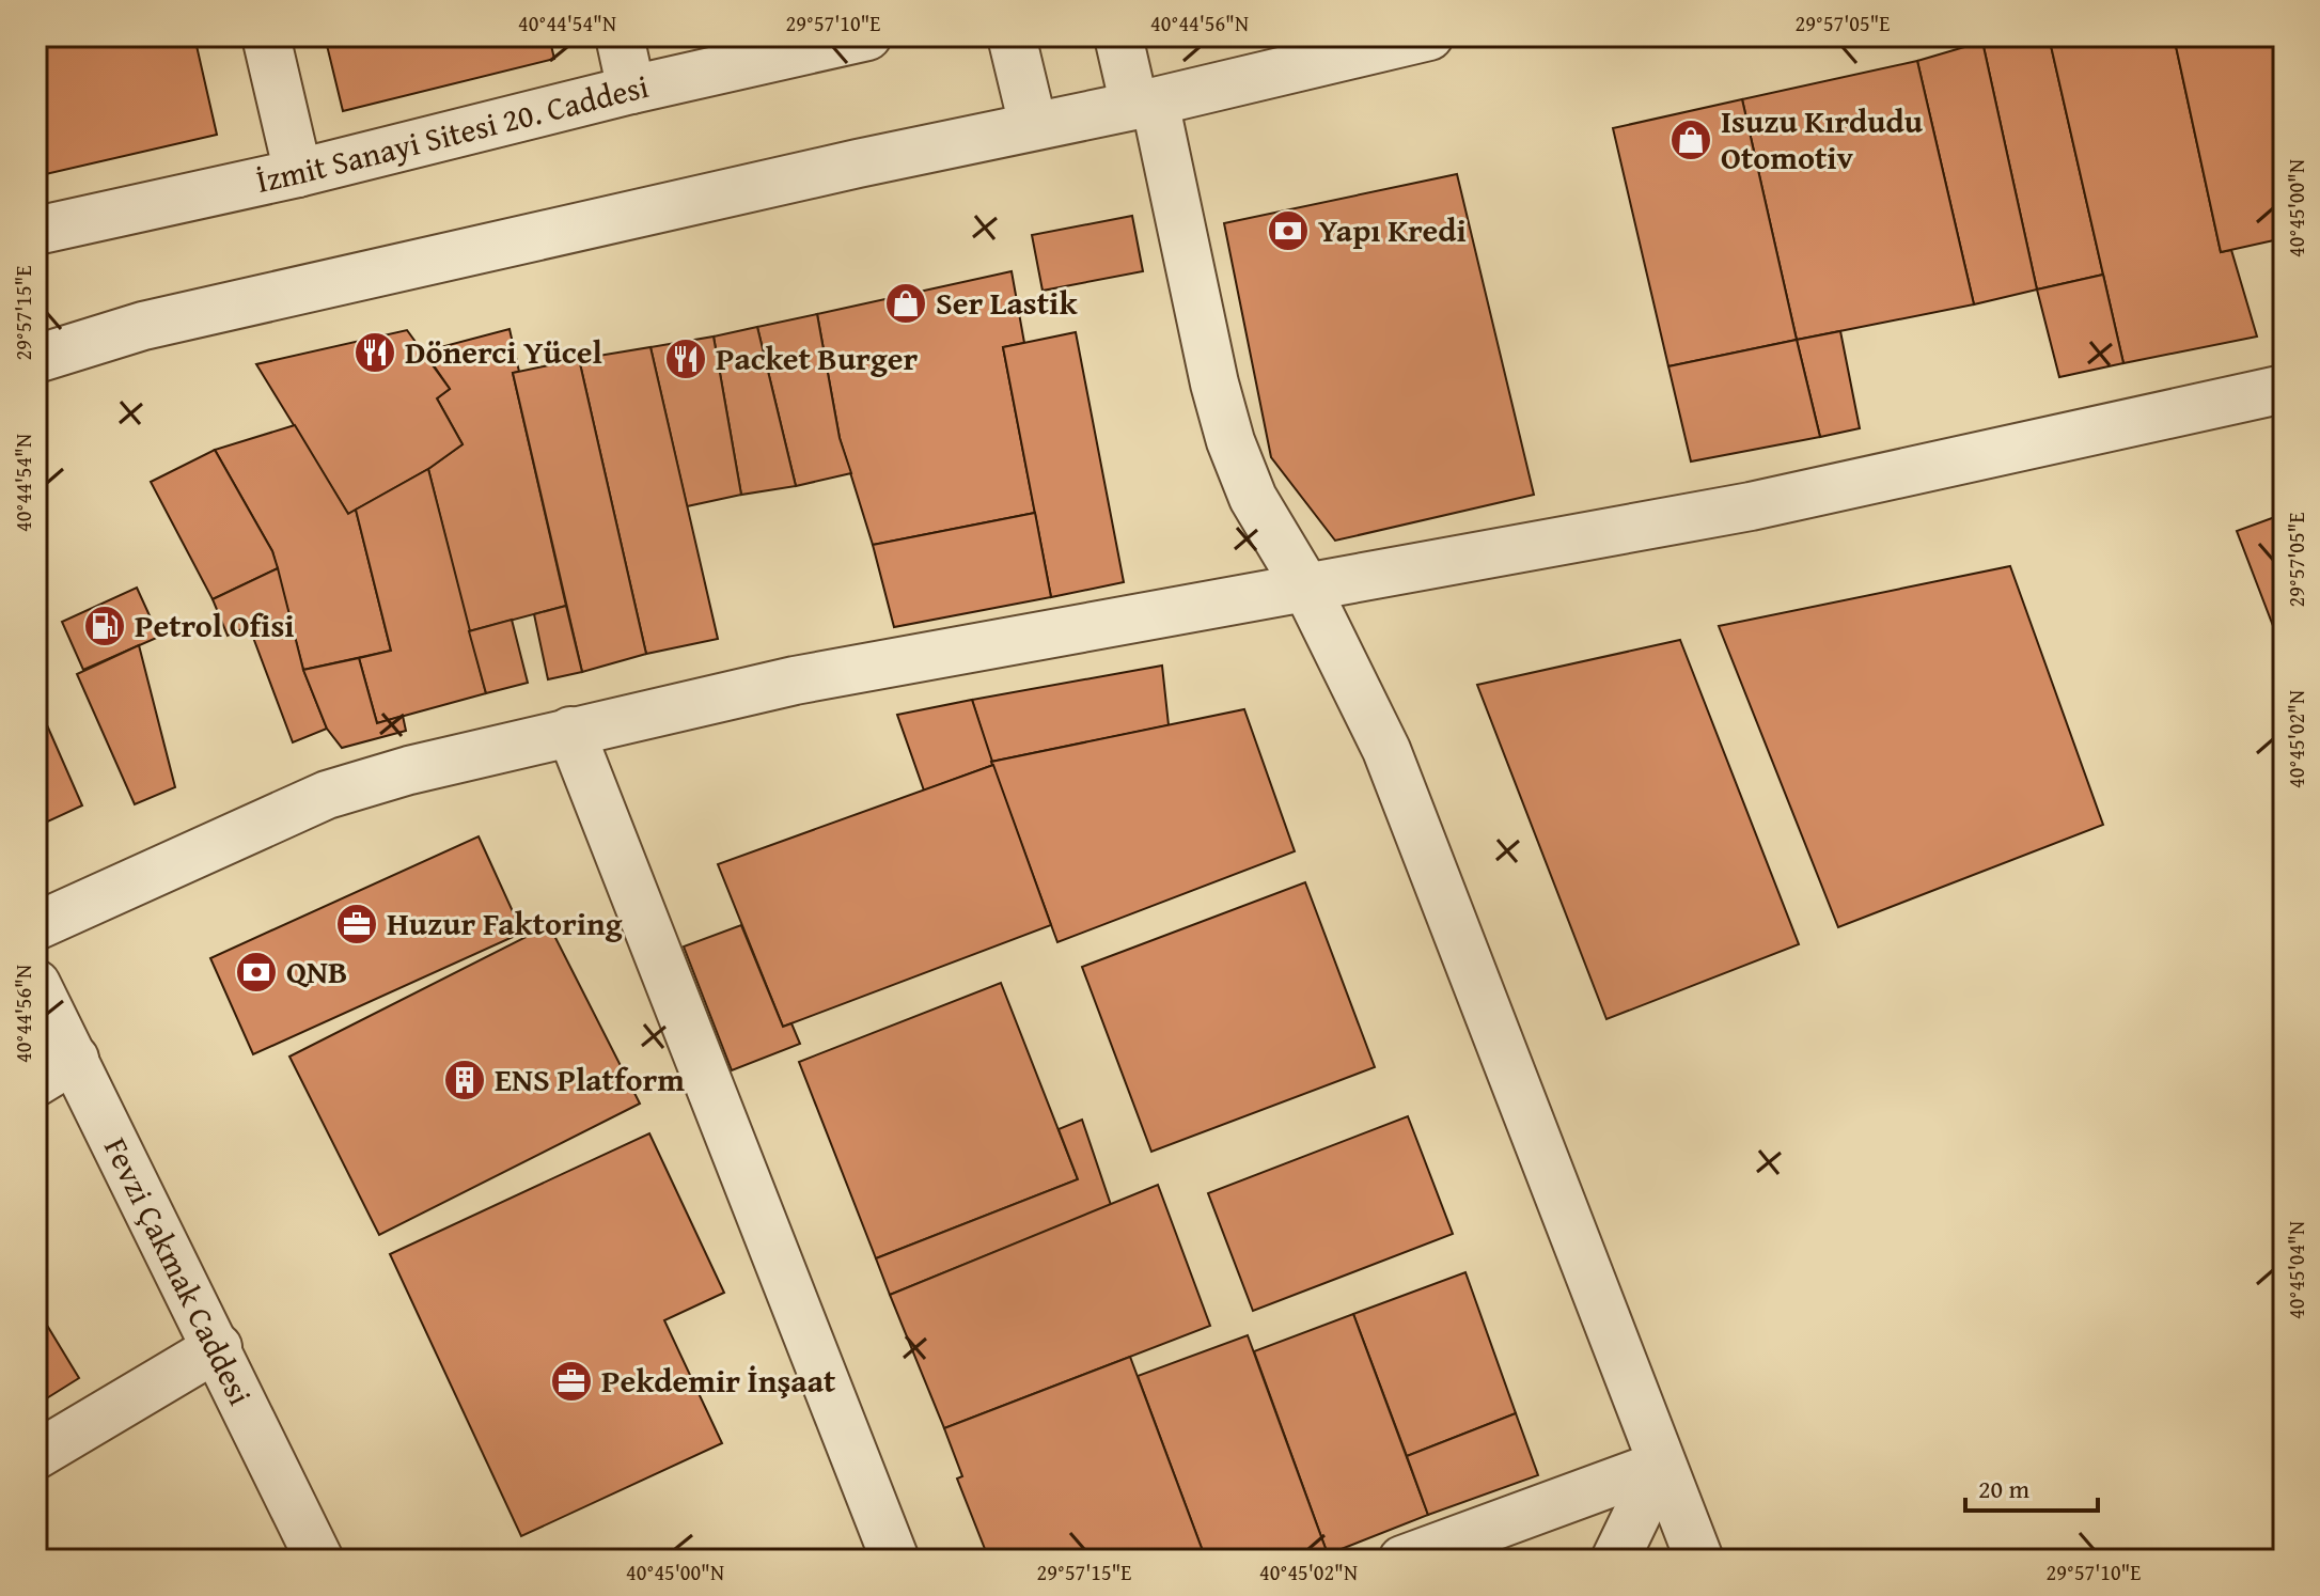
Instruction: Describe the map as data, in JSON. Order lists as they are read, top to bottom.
{
  "streets": {
    "street": ["İzmit Sanayi Sitesi 20. Caddesi", "Fevzi Çakmak Caddesi"]
  },
  "places": {
    "shop": ["Isuzu Kırdudu Otomotiv", "Ser Lastik"],
    "bank": ["Yapı Kredi", "QNB"],
    "restaurant": ["Dönerci Yücel", "Packet Burger"],
    "fuel station": ["Petrol Ofisi"],
    "office": ["Huzur Faktoring", "Pekdemir İnşaat"],
    "building": ["ENS Platform"]
  },
  "scale_bar": "20 m",
  "coordinates": [
    "40°44'54\"N",
    "29°57'10\"E",
    "40°44'56\"N",
    "29°57'05\"E",
    "40°45'00\"N",
    "29°57'15\"E",
    "40°45'02\"N",
    "40°45'04\"N"
  ]
}
